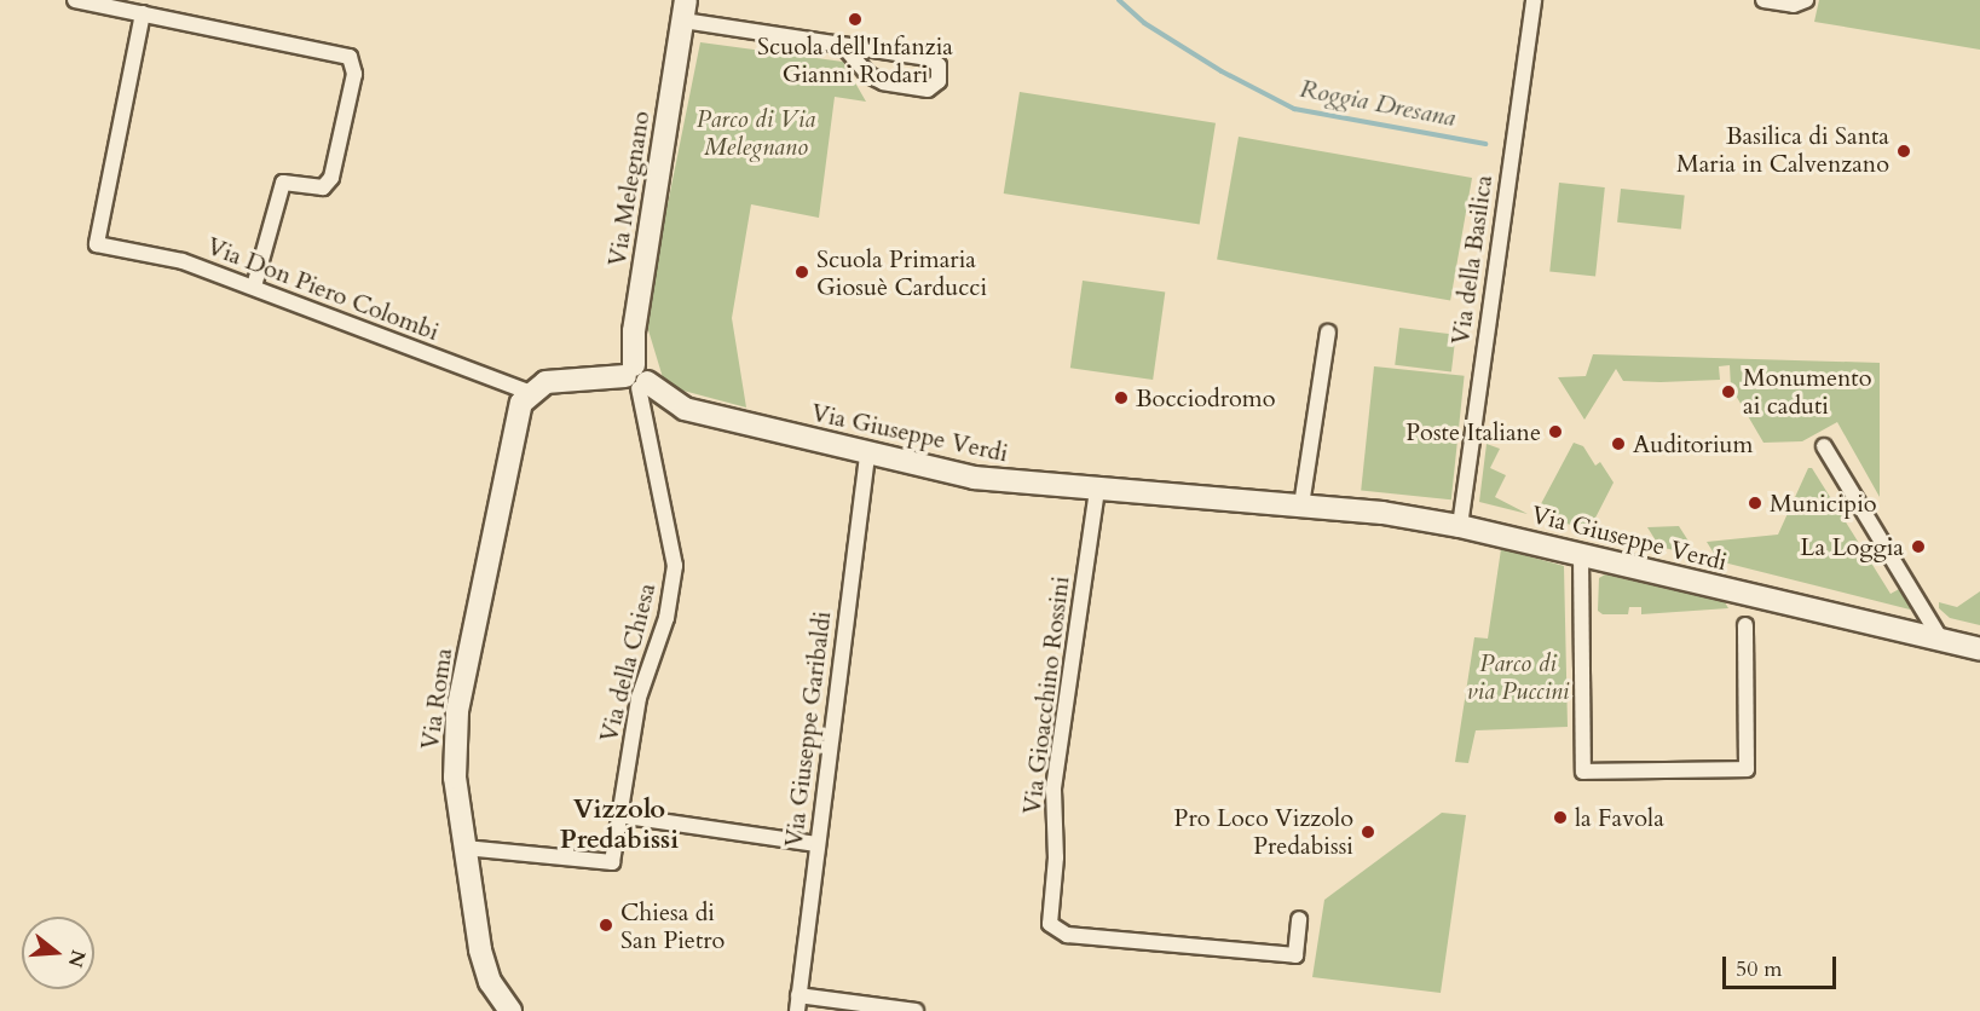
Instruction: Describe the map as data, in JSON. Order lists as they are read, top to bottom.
{
  "streets": {
    "street": [
      "Via Melegnano",
      "Via della Basilica",
      "Via Don Piero Colombi",
      "Via Giuseppe Verdi",
      "Via della Chiesa",
      "Via Gioacchino Rossini",
      "Via Roma",
      "Via Giuseppe Garibaldi"
    ]
  },
  "crossings": [
    ["Via Melegnano", "Via Giuseppe Verdi"],
    ["Via Melegnano", "Via della Chiesa"],
    ["Via della Basilica", "Via Giuseppe Verdi"],
    ["Via Don Piero Colombi", "Via Roma"],
    ["Via Giuseppe Verdi", "Via della Chiesa"],
    ["Via Giuseppe Verdi", "Via Gioacchino Rossini"],
    ["Via Giuseppe Verdi", "Via Giuseppe Garibaldi"],
    ["Via della Chiesa", "Via Roma"]
  ],
  "districts": ["Vizzolo Predabissi"],
  "water": ["Roggia Dresana"],
  "parks": ["Parco di Via Melegnano", "Parco di via Puccini"],
  "places": [
    "Scuola dell'Infanzia Gianni Rodari",
    "Basilica di Santa Maria in Calvenzano",
    "Scuola Primaria Giosuè Carducci",
    "Monumento ai caduti",
    "Bocciodromo",
    "Poste Italiane",
    "Auditorium",
    "Municipio",
    "La Loggia",
    "la Favola",
    "Pro Loco Vizzolo Predabissi",
    "Chiesa di San Pietro"
  ],
  "scale_bar": "50 m",
  "north": "right"
}
